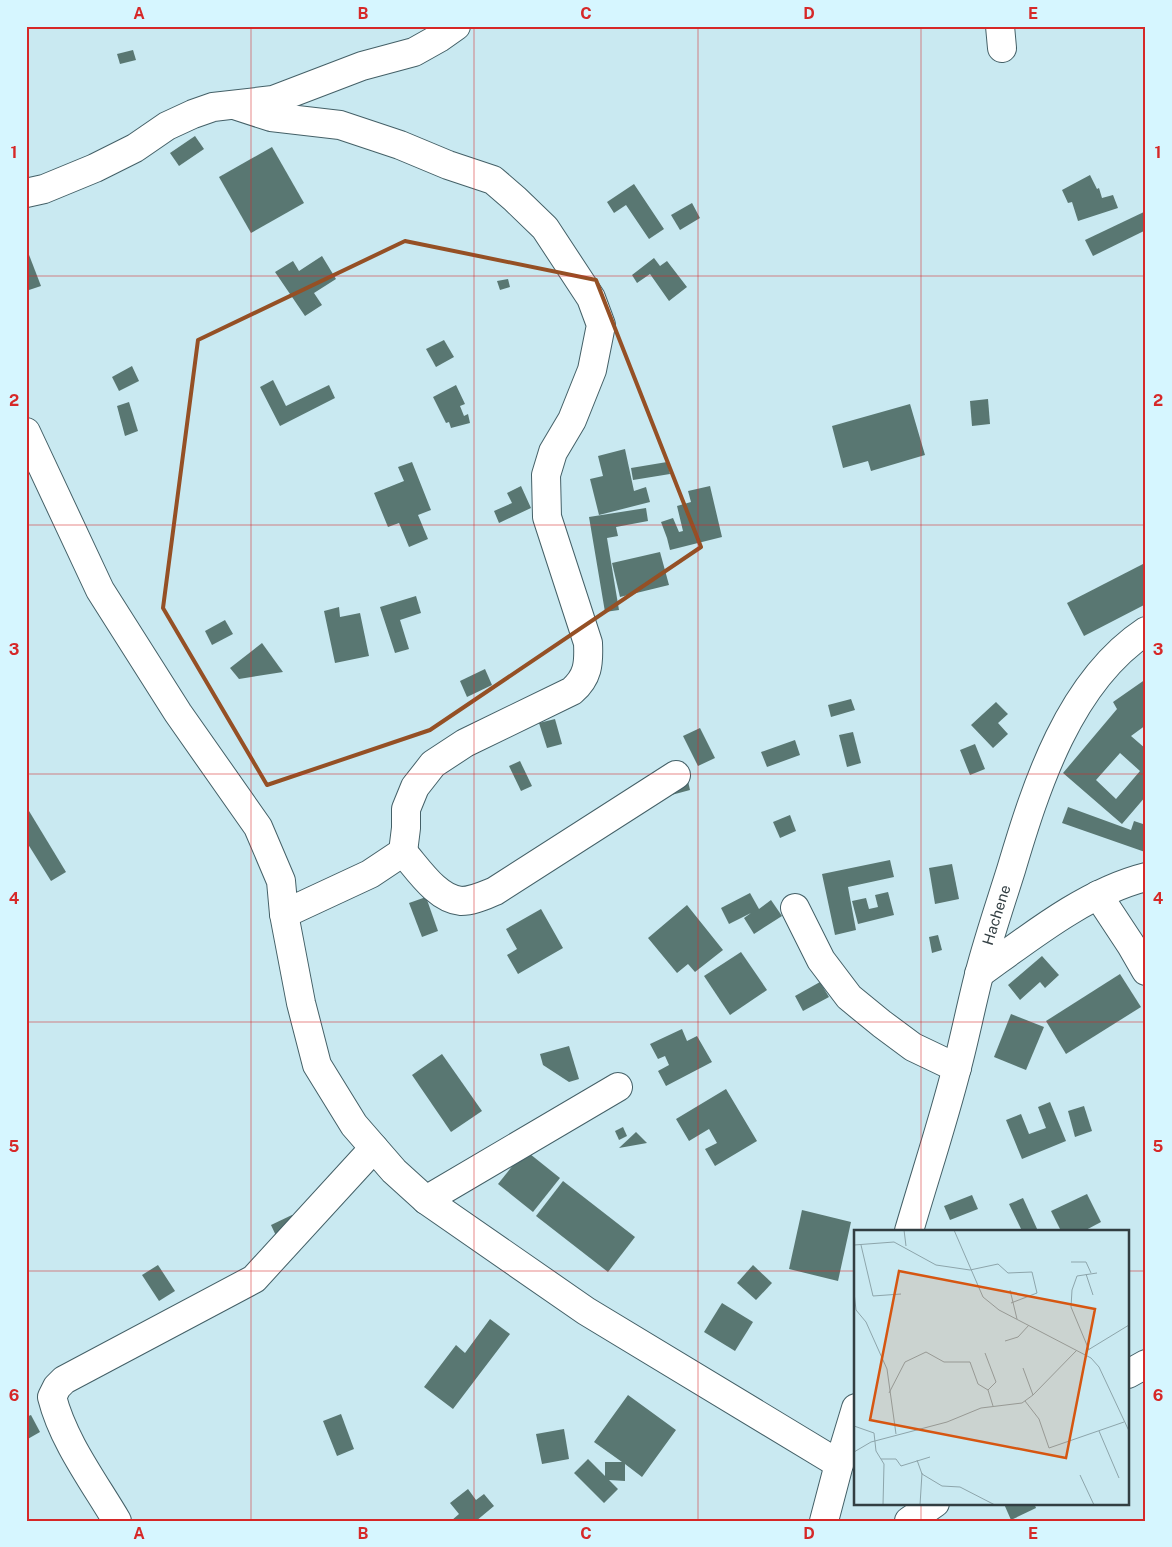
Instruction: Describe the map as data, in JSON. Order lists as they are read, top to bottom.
{
  "streets": {
    "street": ["Hachene"]
  },
  "grid": {
    "columns": [
      "A",
      "B",
      "C",
      "D",
      "E"
    ],
    "rows": [
      "1",
      "2",
      "3",
      "4",
      "5",
      "6"
    ]
  }
}
